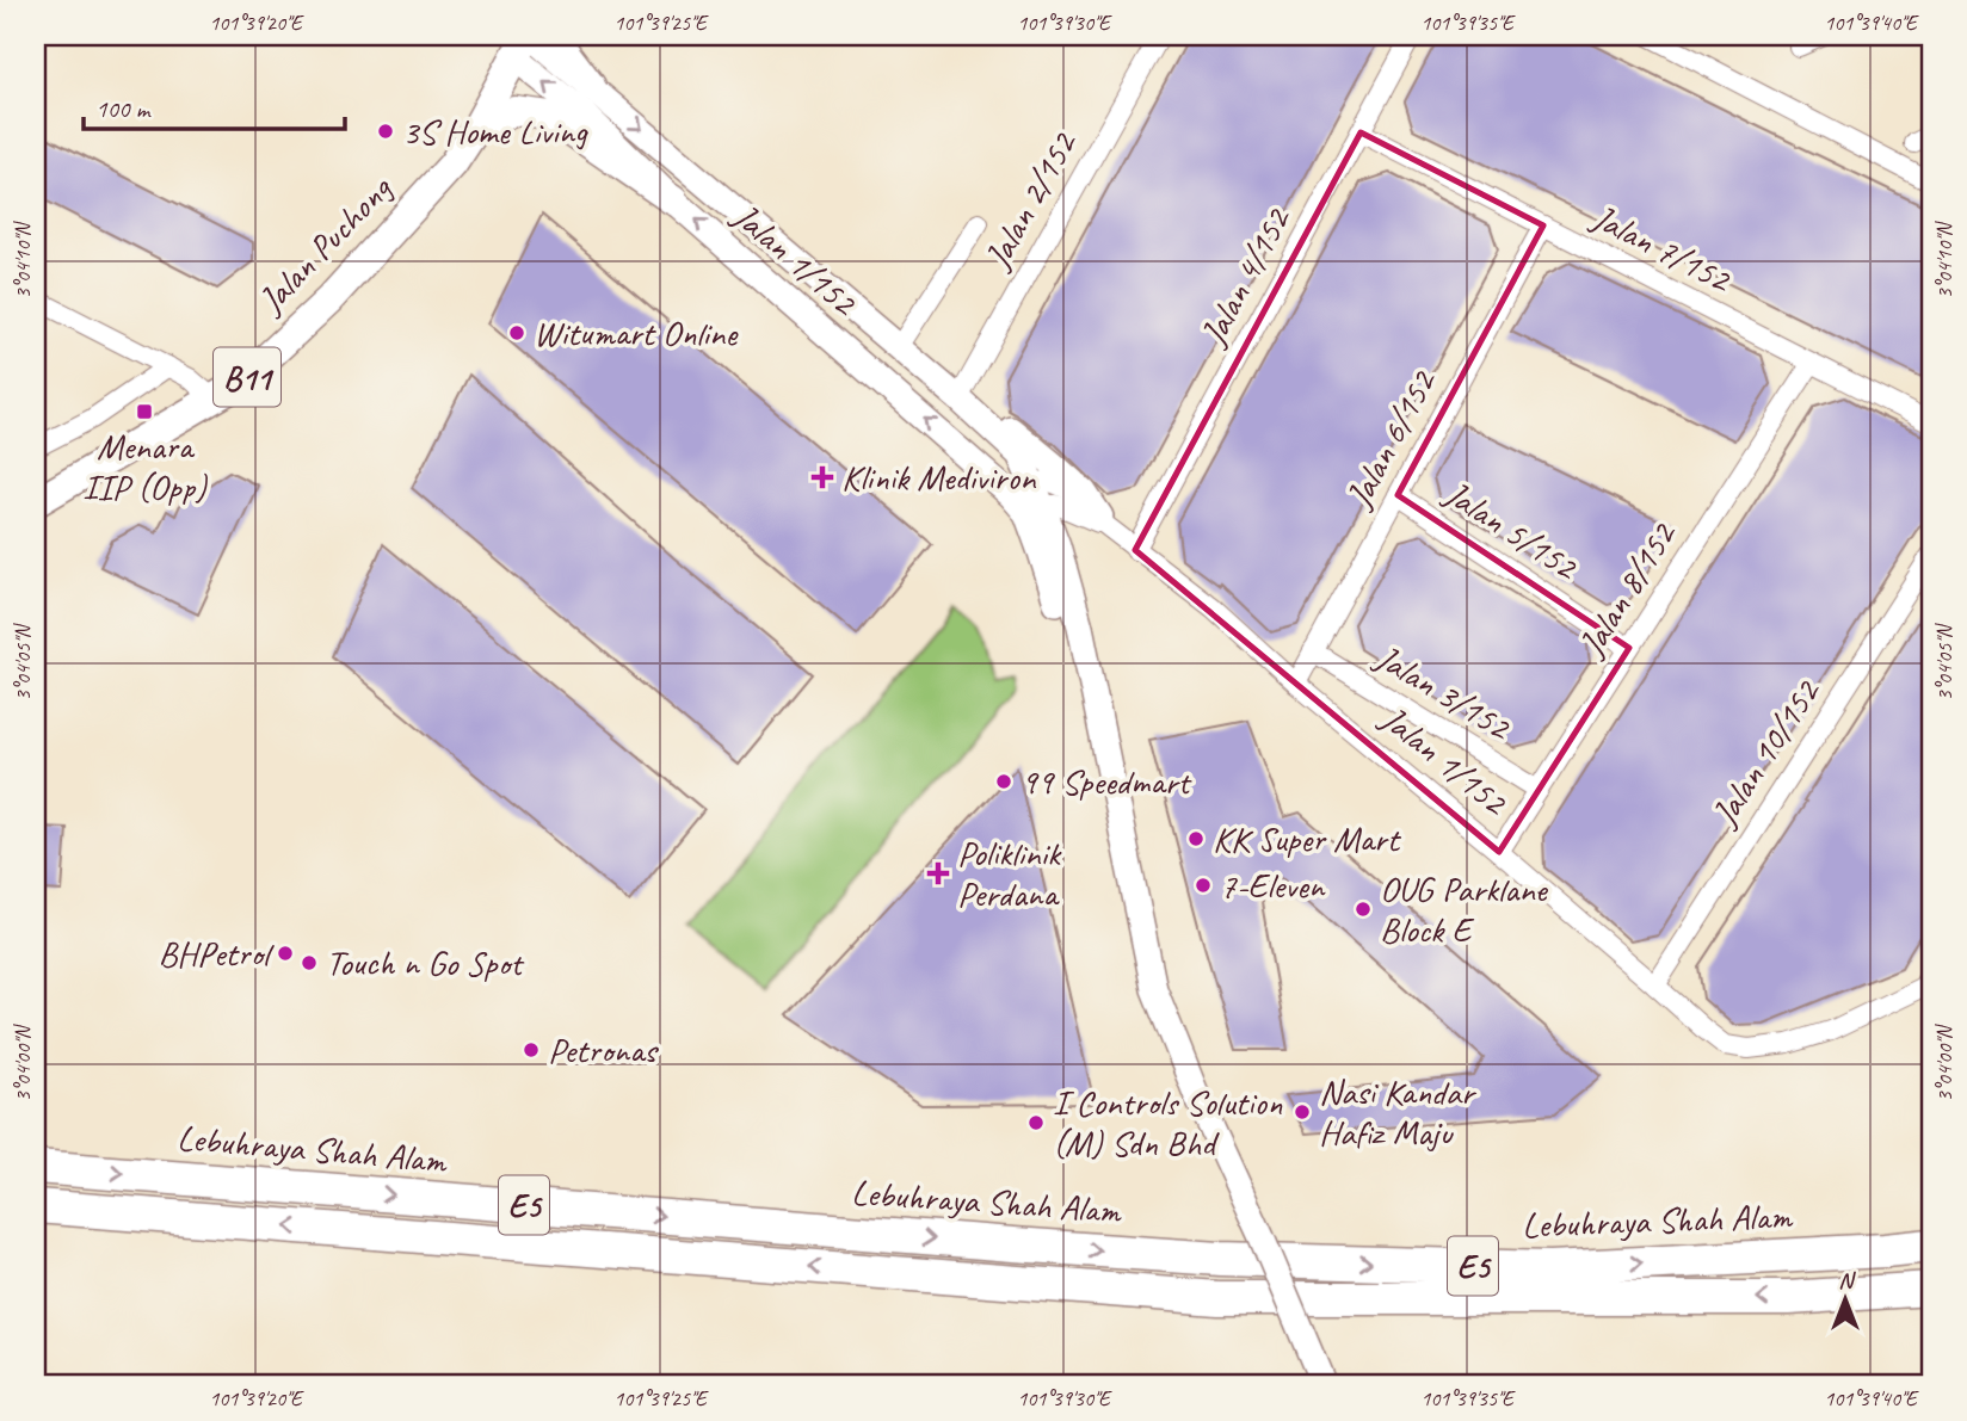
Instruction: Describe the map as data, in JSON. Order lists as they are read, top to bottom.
{
  "streets": {
    "highway": ["Lebuhraya Shah Alam", "E5"],
    "main road": ["Jalan Puchong", "B11"],
    "street": [
      "Jalan 2/152",
      "Jalan 7/152",
      "Jalan 1/152",
      "Jalan 4/152",
      "Jalan 6/152",
      "Jalan 5/152",
      "Jalan 8/152",
      "Jalan 3/152",
      "Jalan 10/152"
    ]
  },
  "crossings": [
    ["Jalan 2/152", "Jalan 1/152"],
    ["Jalan Puchong", "Jalan 1/152"],
    ["Jalan 7/152", "Jalan 4/152"],
    ["Jalan 7/152", "Jalan 6/152"],
    ["Jalan 7/152", "Jalan 8/152"],
    ["Jalan 1/152", "Jalan 4/152"],
    ["Jalan 1/152", "Jalan 6/152"],
    ["Jalan 1/152", "Jalan 8/152"],
    ["Jalan 1/152", "Jalan 10/152"],
    ["Jalan 6/152", "Jalan 5/152"],
    ["Jalan 6/152", "Jalan 3/152"],
    ["Jalan 5/152", "Jalan 8/152"],
    ["Jalan 8/152", "Jalan 3/152"]
  ],
  "places": {
    "other": [
      "3S Home Living",
      "Witumart Online",
      "99 Speedmart",
      "KK Super Mart",
      "7-Eleven",
      "OUG Parklane Block E",
      "BHPetrol",
      "Touch n Go Spot",
      "Petronas",
      "Nasi Kandar Hafiz Maju",
      "I Controls Solution (M) Sdn Bhd"
    ],
    "transit": ["Menara IIP (Opp)"],
    "health": ["Klinik Mediviron", "Poliklinik Perdana"]
  },
  "scale_bar": "100 m",
  "north": "top",
  "coordinates": [
    "101°39'20\"E",
    "101°39'25\"E",
    "101°39'30\"E",
    "101°39'35\"E",
    "101°39'40\"E",
    "3°04'10\"N",
    "3°04'05\"N",
    "3°04'00\"N"
  ]
}
